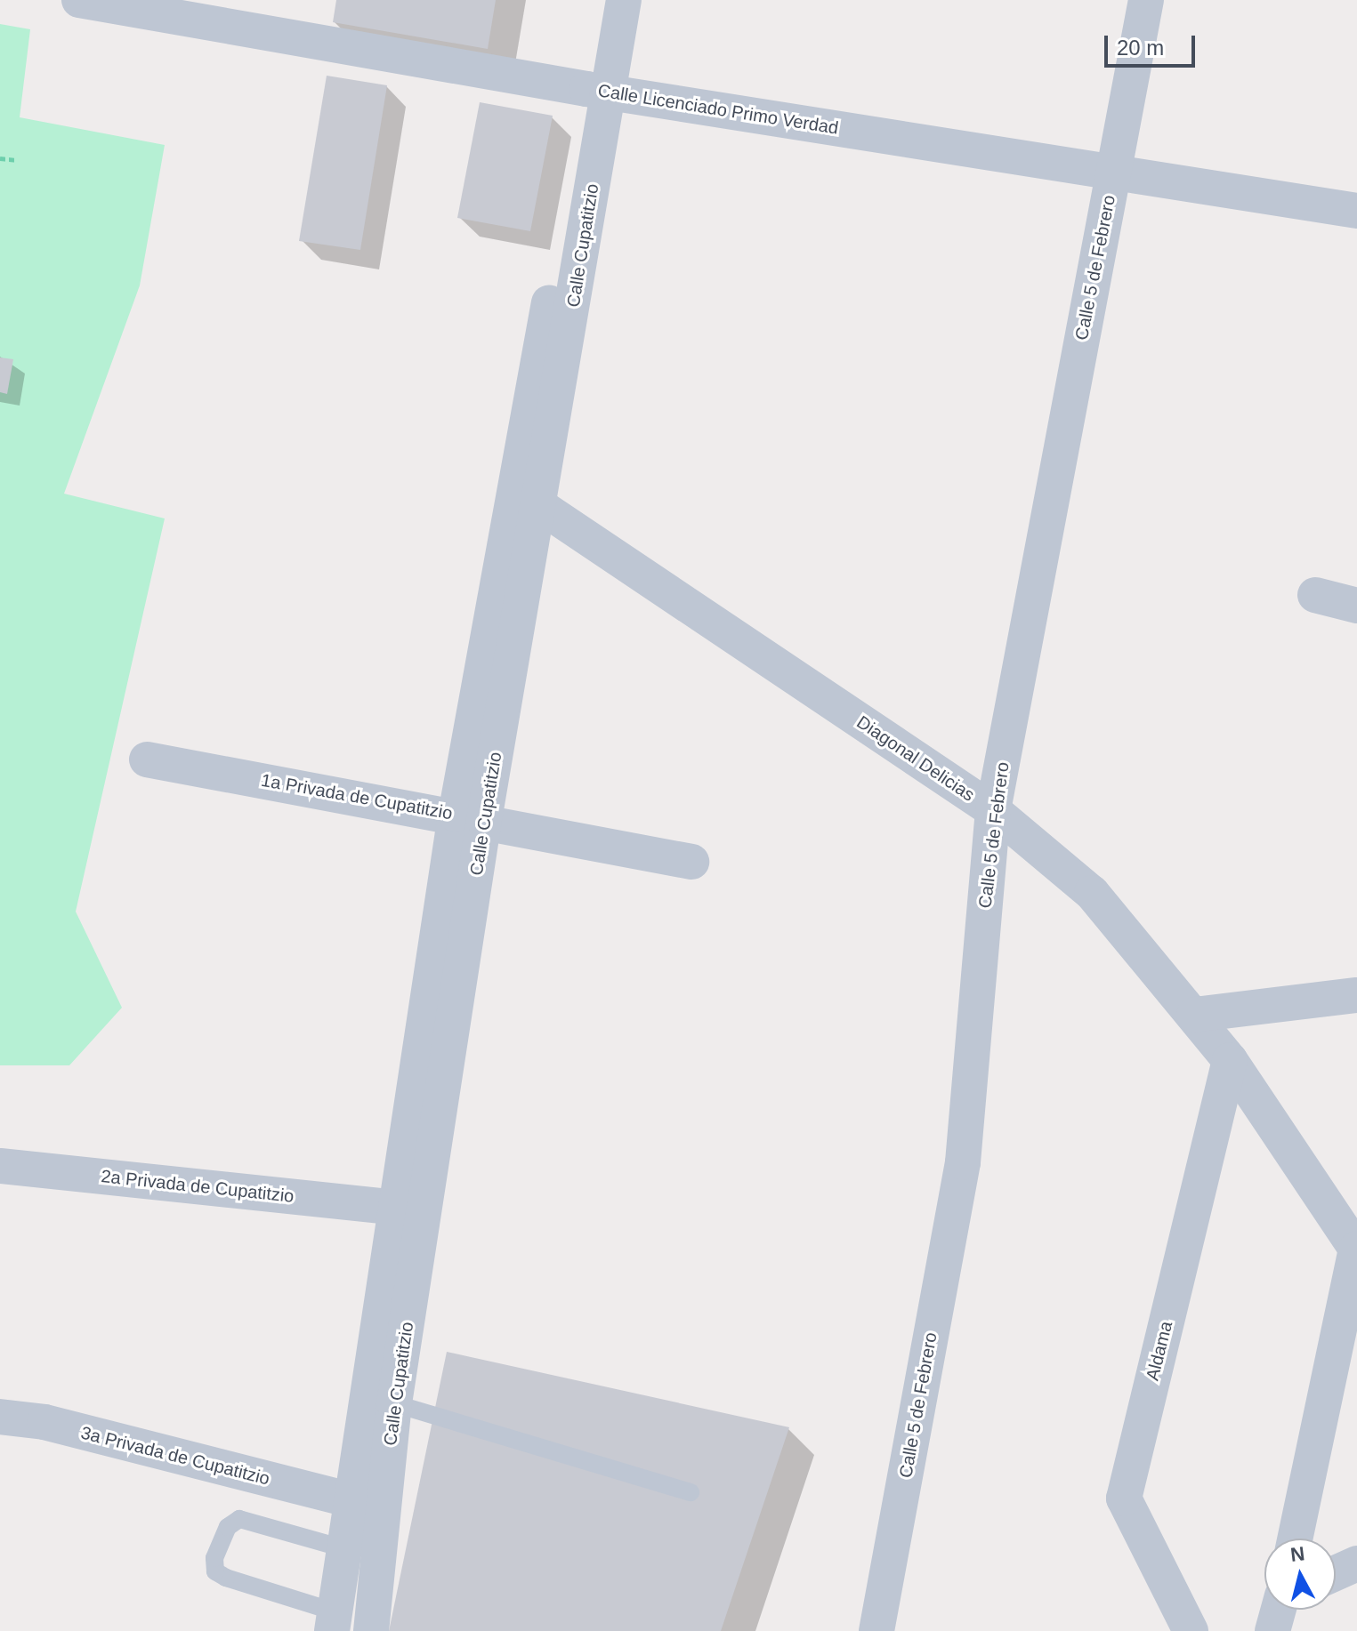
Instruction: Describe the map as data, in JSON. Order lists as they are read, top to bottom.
{
  "streets": {
    "street": [
      "Calle Licenciado Primo Verdad",
      "Calle Cupatitzio",
      "Calle 5 de Febrero",
      "Diagonal Delicias",
      "1a Privada de Cupatitzio",
      "2a Privada de Cupatitzio",
      "Aldama",
      "3a Privada de Cupatitzio"
    ]
  },
  "crossings": [
    ["Calle Licenciado Primo Verdad", "Calle Cupatitzio"],
    ["Calle Licenciado Primo Verdad", "Calle 5 de Febrero"],
    ["Calle Cupatitzio", "Diagonal Delicias"],
    ["Calle Cupatitzio", "1a Privada de Cupatitzio"],
    ["Calle Cupatitzio", "2a Privada de Cupatitzio"],
    ["Calle Cupatitzio", "3a Privada de Cupatitzio"],
    ["Calle 5 de Febrero", "Diagonal Delicias"],
    ["Diagonal Delicias", "Aldama"]
  ],
  "scale_bar": "20 m",
  "north": "top"
}
